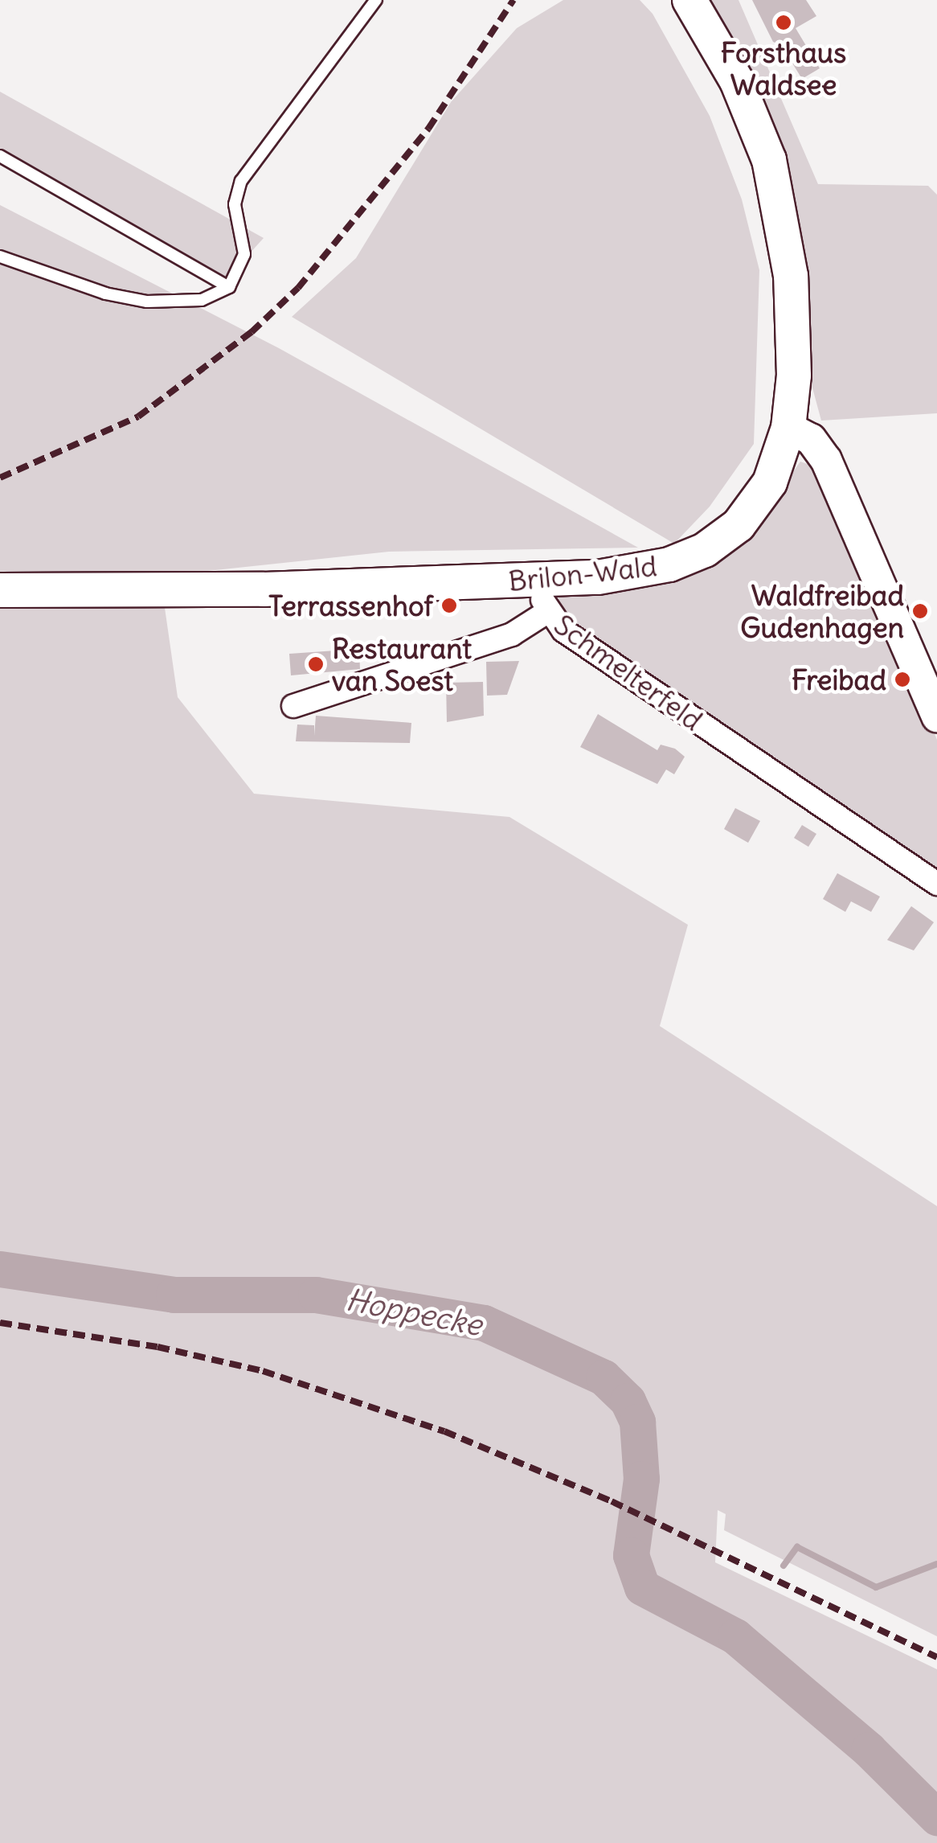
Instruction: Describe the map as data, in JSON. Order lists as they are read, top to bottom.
{
  "streets": {
    "main road": ["Brilon-Wald"],
    "street": ["Schmelterfeld"]
  },
  "water": ["Hoppecke"],
  "places": [
    "Forsthaus Waldsee",
    "Terrassenhof",
    "Waldfreibad Gudenhagen",
    "Restaurant van Soest",
    "Freibad"
  ]
}
